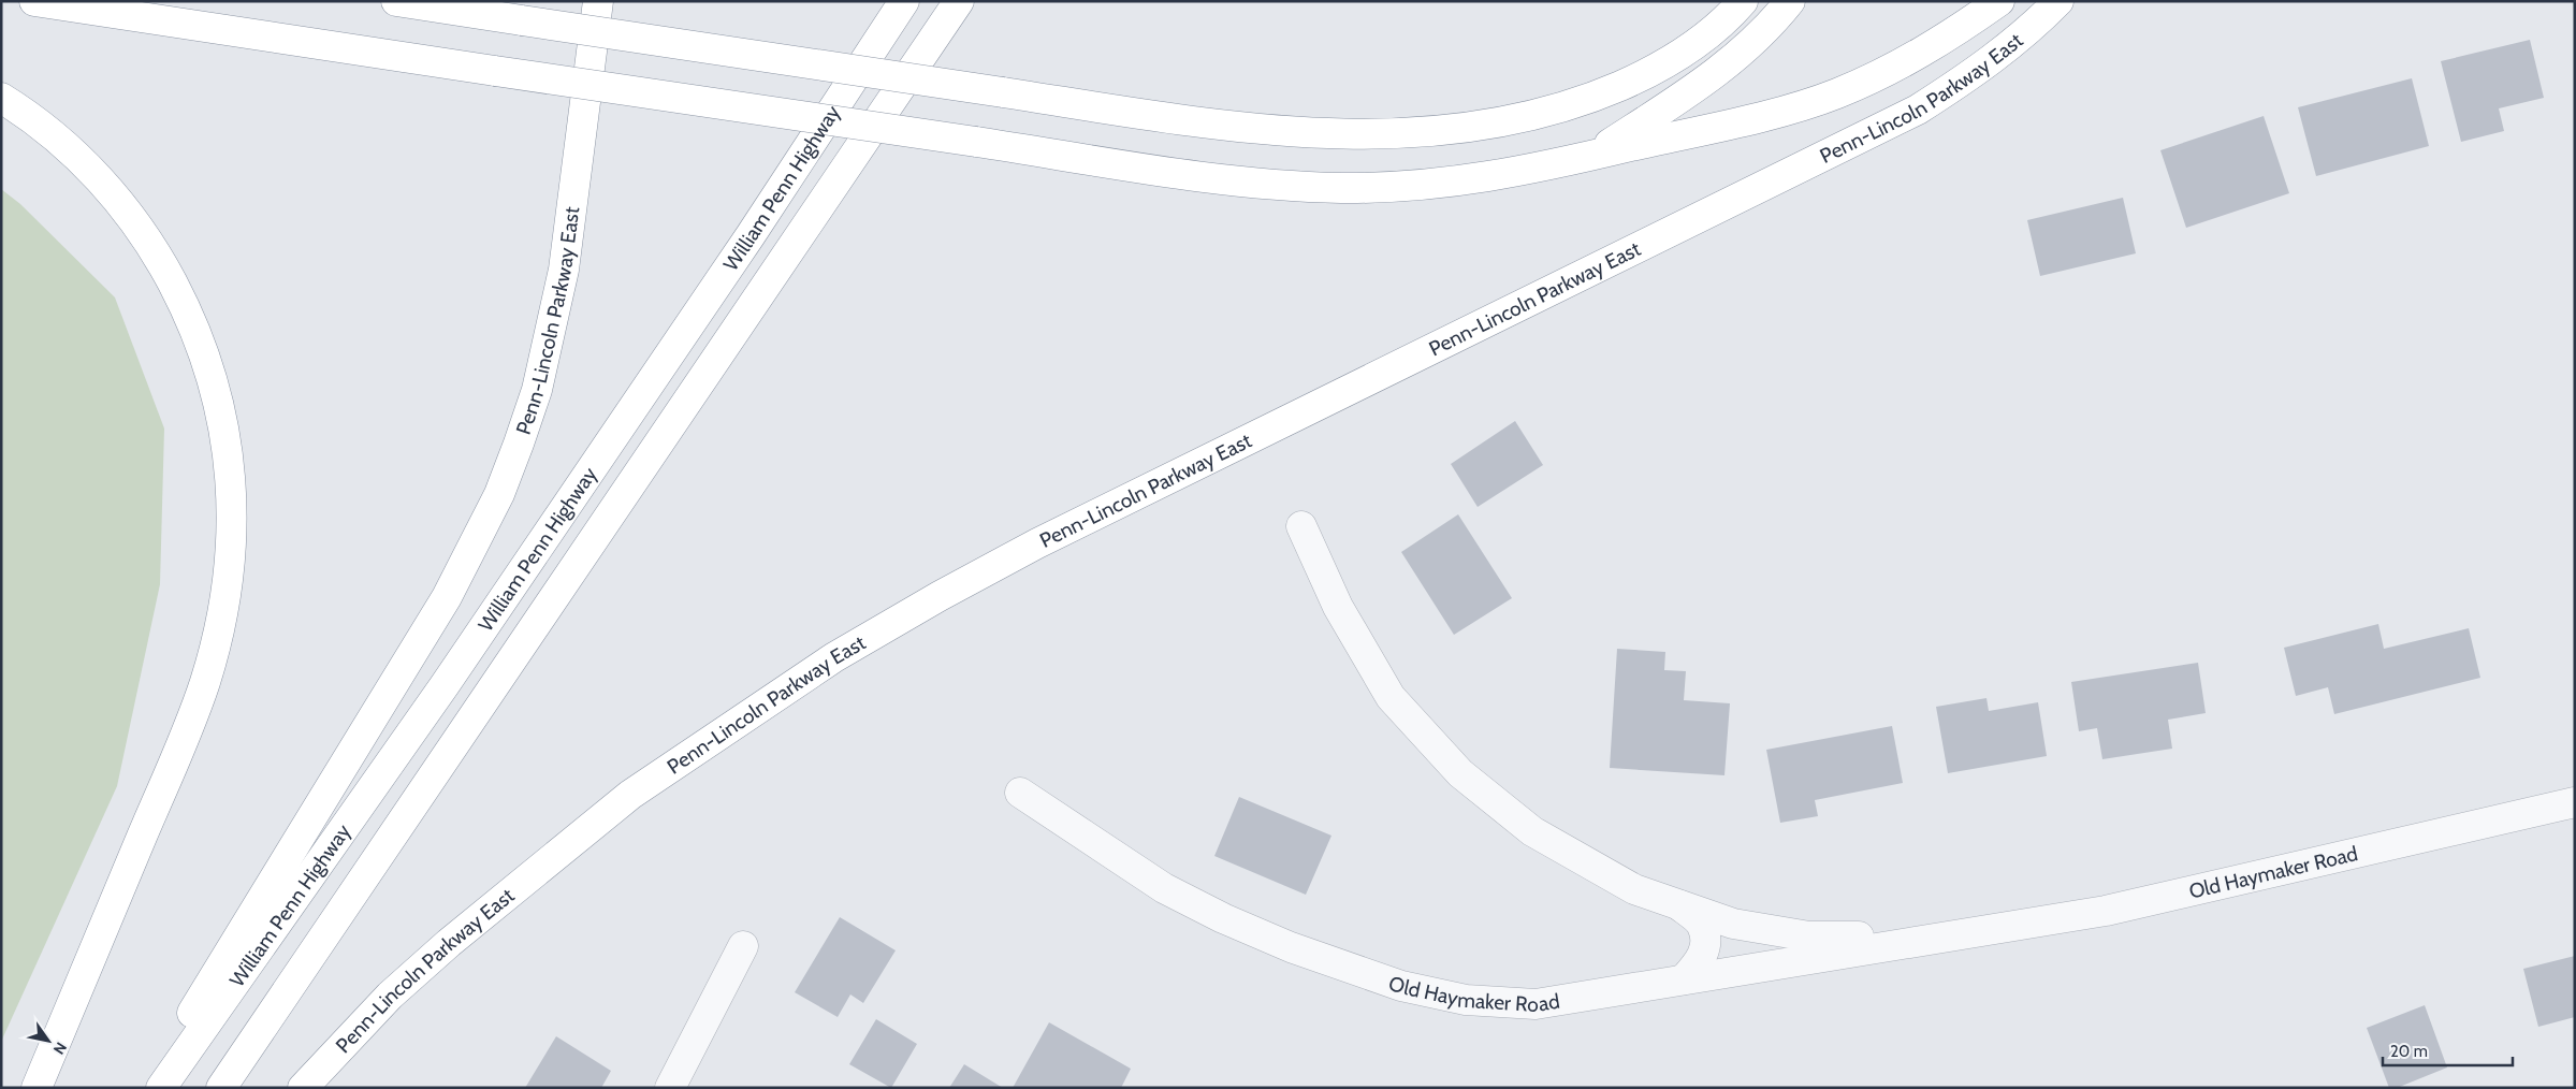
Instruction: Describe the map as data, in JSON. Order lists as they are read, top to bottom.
{
  "streets": {
    "highway": ["Penn-Lincoln Parkway East", "William Penn Highway"],
    "street": ["Old Haymaker Road"]
  },
  "scale_bar": "20 m",
  "north": "bottom right"
}
